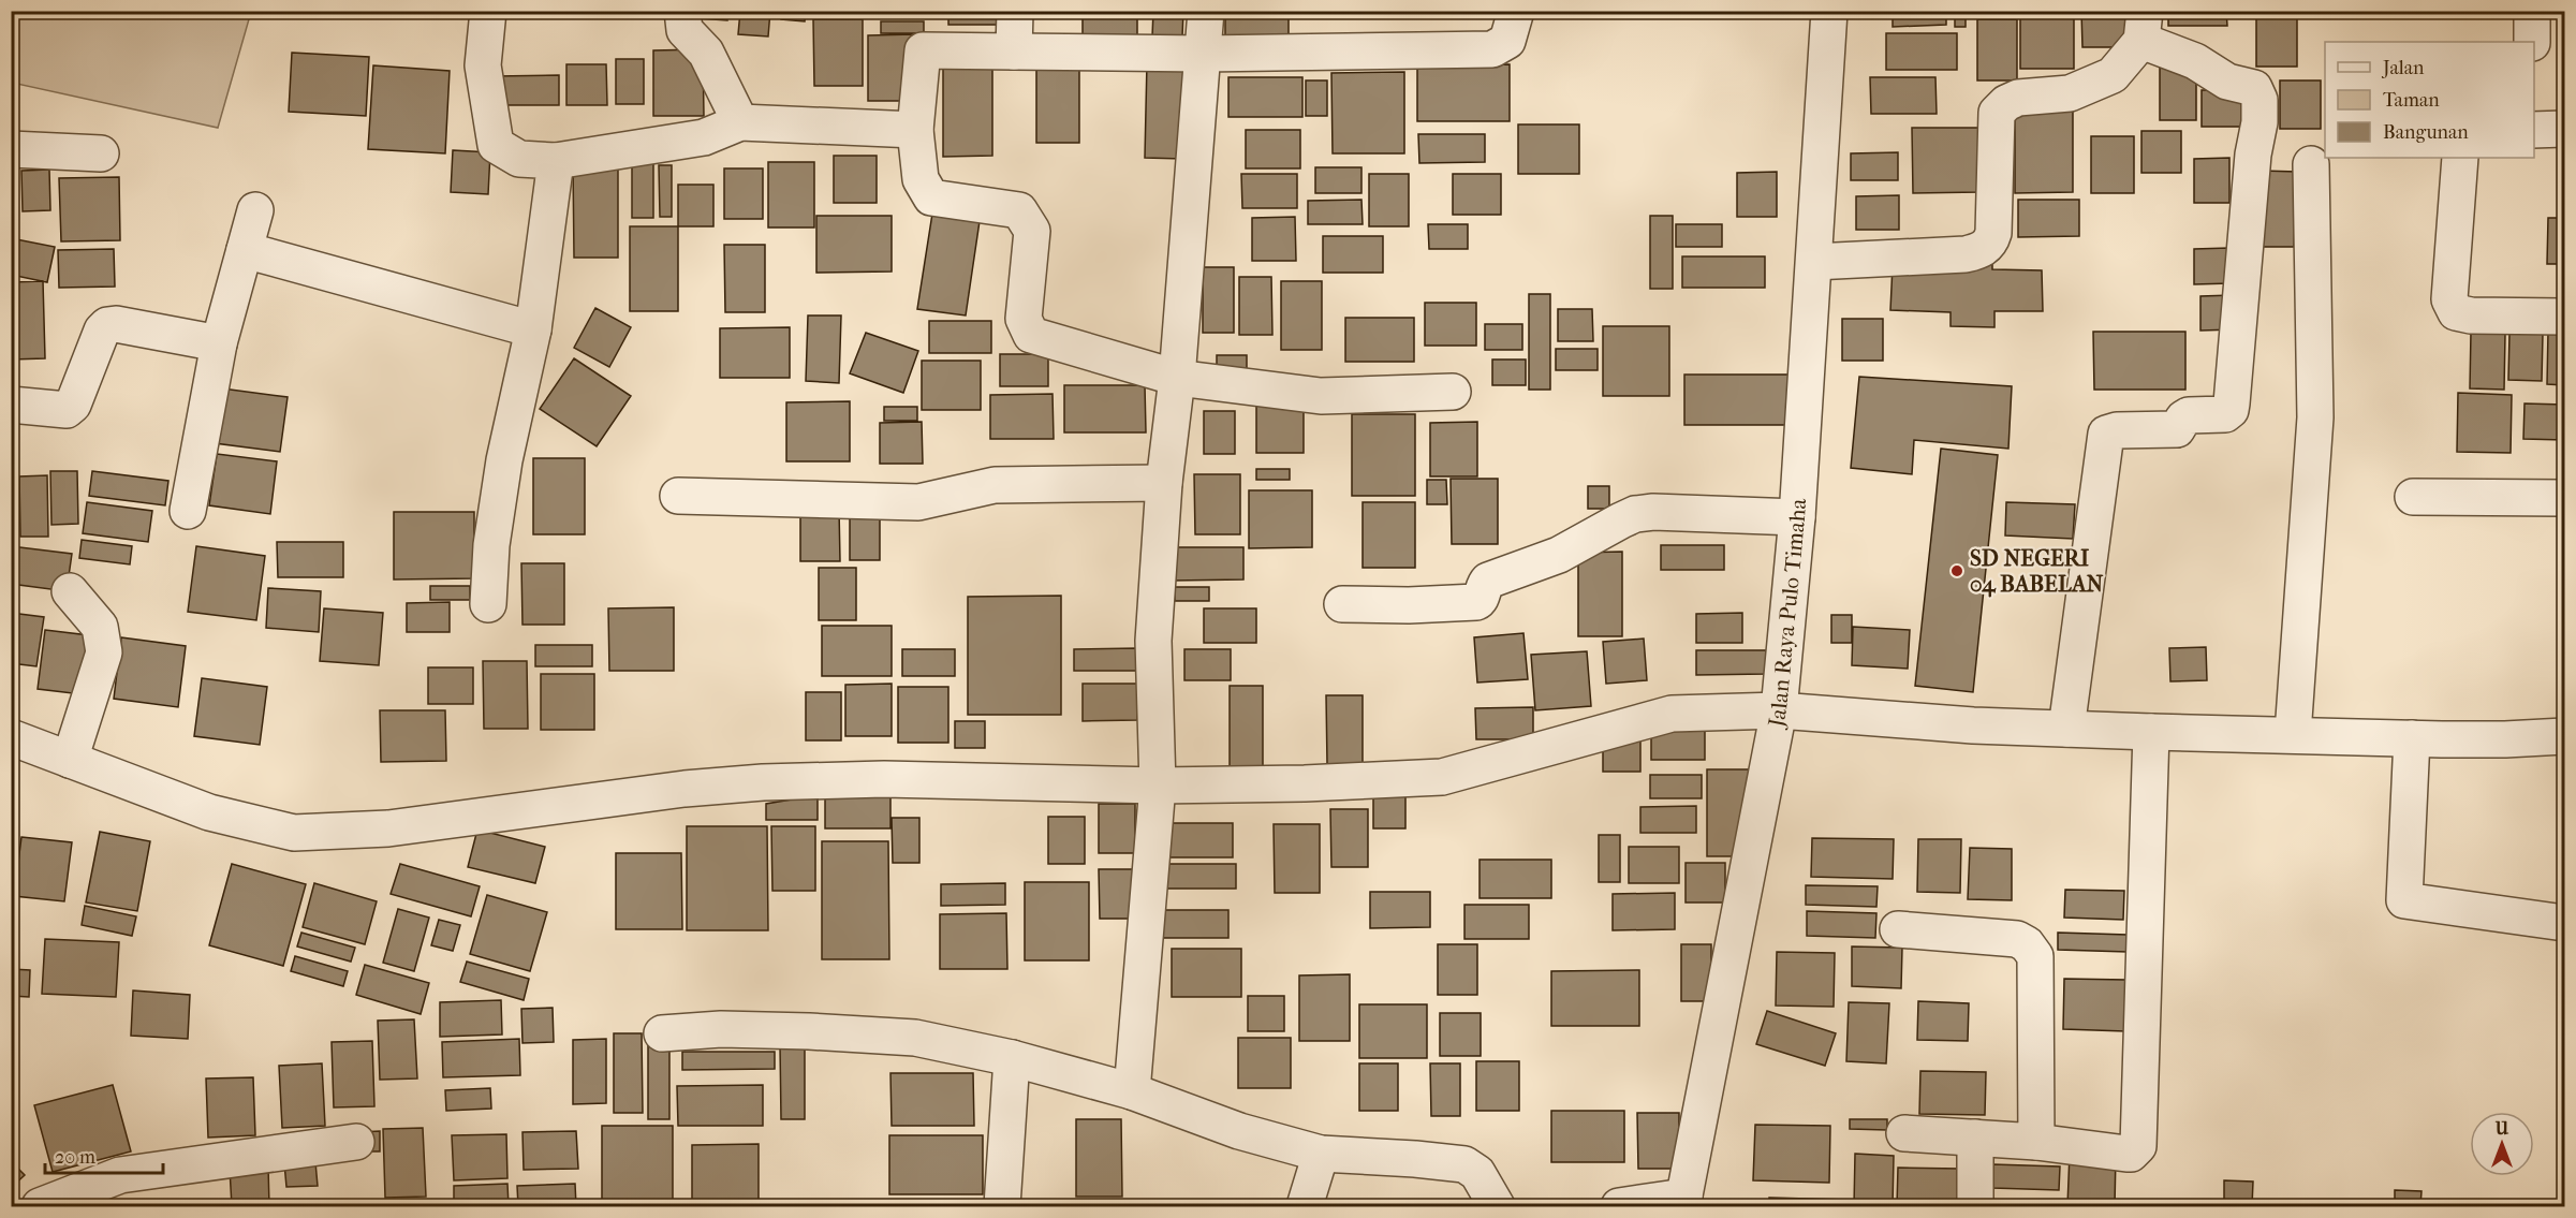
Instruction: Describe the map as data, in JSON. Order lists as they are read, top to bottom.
{
  "streets": {
    "street": ["Jalan Raya Pulo Timaha"]
  },
  "places": ["SD NEGERI 04 BABELAN"],
  "legend": ["Jalan", "Taman", "Bangunan"],
  "scale_bar": "20 m",
  "north": "top"
}
